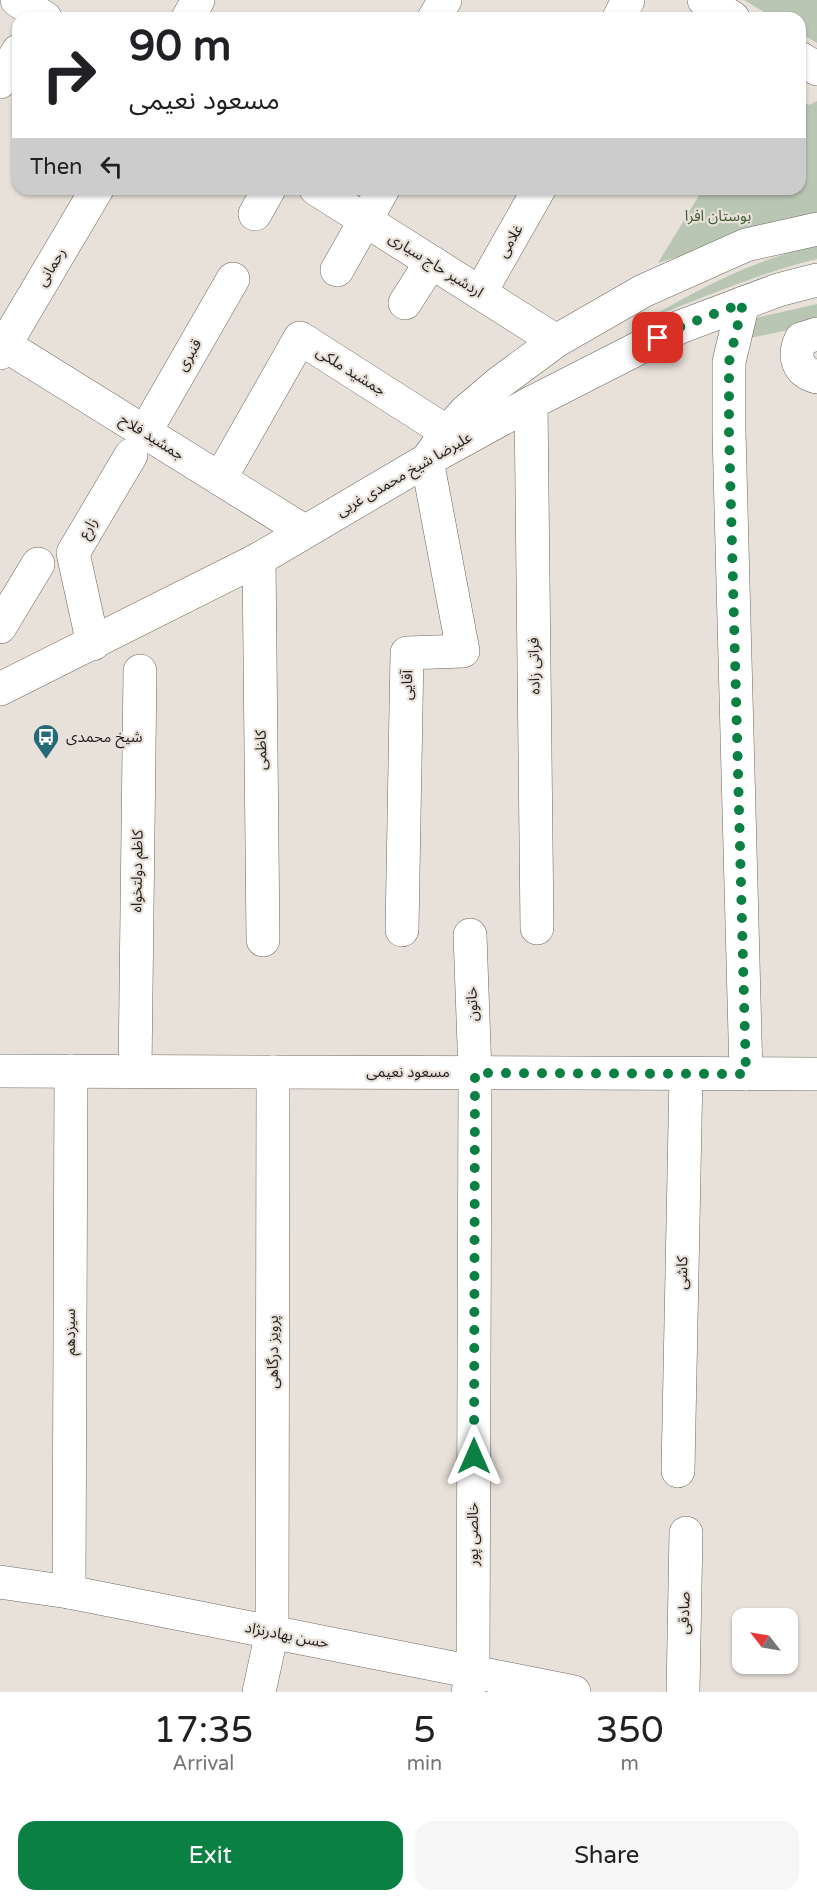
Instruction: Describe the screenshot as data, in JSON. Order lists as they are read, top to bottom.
{
  "streets": {
    "street": [
      "غلامی",
      "اردشیر حاج سیاری",
      "رحمانی",
      "قنبری",
      "جمشید ملکی",
      "جمشید فلاح",
      "علیرضا شیخ محمدی غربی",
      "زارع",
      "فراتی زاده",
      "آقایی",
      "کاظمی",
      "کاظم دولتخواه",
      "خاتون",
      "مسعود نعیمی",
      "کاشی",
      "سیزدهم",
      "پرویز درگاهی",
      "خالصی پور",
      "صادقی",
      "حسن بهادرنژاد"
    ]
  },
  "crossings": [
    ["غلامی", "اردشیر حاج سیاری"],
    ["رحمانی", "جمشید فلاح"],
    ["قنبری", "جمشید فلاح"],
    ["قنبری", "زارع"],
    ["جمشید ملکی", "جمشید فلاح"],
    ["جمشید فلاح", "علیرضا شیخ محمدی غربی"],
    ["جمشید فلاح", "زارع"],
    ["علیرضا شیخ محمدی غربی", "زارع"],
    ["علیرضا شیخ محمدی غربی", "فراتی زاده"],
    ["علیرضا شیخ محمدی غربی", "آقایی"],
    ["علیرضا شیخ محمدی غربی", "کاظمی"],
    ["کاظم دولتخواه", "مسعود نعیمی"],
    ["خاتون", "مسعود نعیمی"],
    ["خاتون", "خالصی پور"],
    ["مسعود نعیمی", "کاشی"],
    ["مسعود نعیمی", "سیزدهم"],
    ["مسعود نعیمی", "پرویز درگاهی"],
    ["مسعود نعیمی", "خالصی پور"],
    ["سیزدهم", "حسن بهادرنژاد"],
    ["پرویز درگاهی", "حسن بهادرنژاد"],
    ["خالصی پور", "حسن بهادرنژاد"]
  ],
  "parks": ["بوستان افرا"],
  "places": {
    "bus stop": ["شیخ محمدی"]
  },
  "north": "top left",
  "page": {
    "turn": ["90 m", "مسعود نعیمی"],
    "then": "Then",
    "eta": [
      "17:35",
      "Arrival",
      "5",
      "min",
      "350",
      "m"
    ],
    "buttons": ["Exit", "Share"]
  }
}
